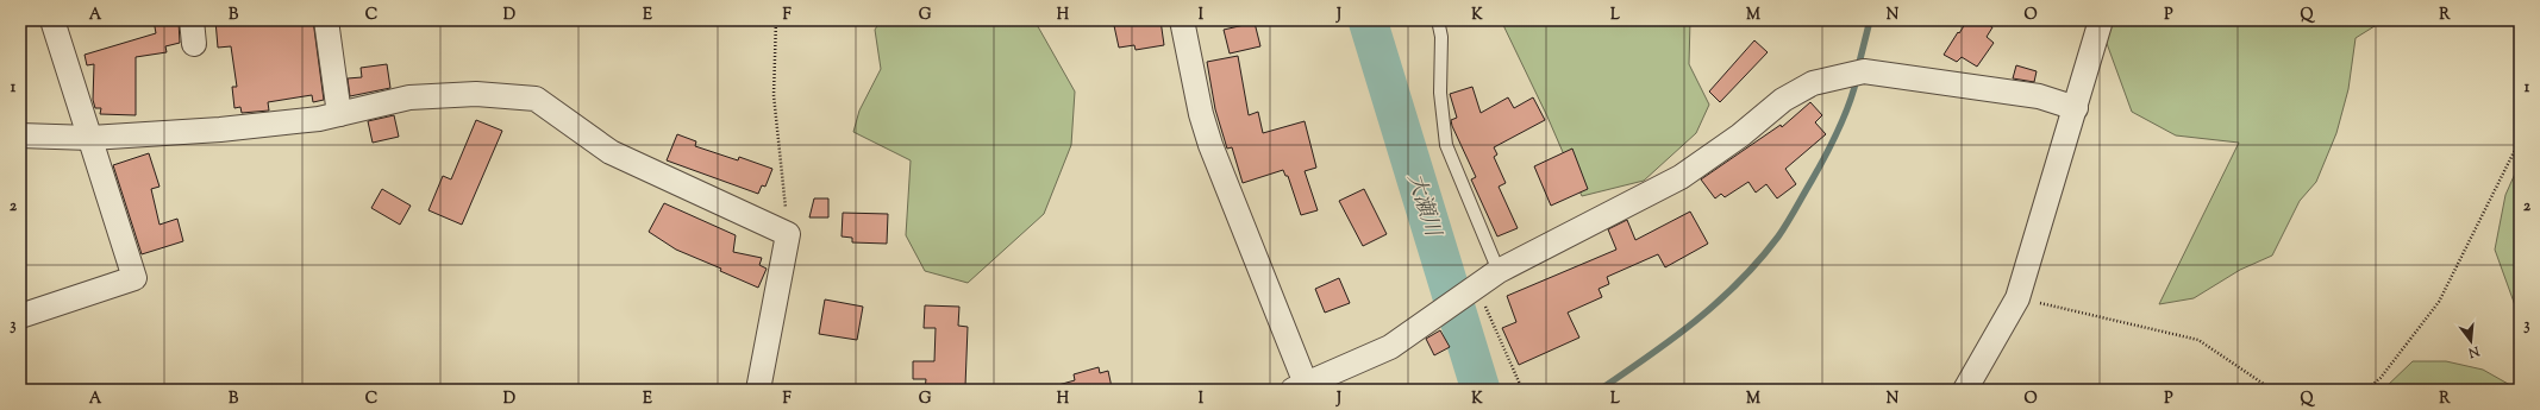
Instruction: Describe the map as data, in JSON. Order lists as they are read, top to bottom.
{
  "water": ["大瀬川"],
  "north": "bottom",
  "grid": {
    "columns": [
      "A",
      "B",
      "C",
      "D",
      "E",
      "F",
      "G",
      "H",
      "I",
      "J",
      "K",
      "L",
      "M",
      "N",
      "O",
      "P",
      "Q",
      "R"
    ],
    "rows": ["1", "2", "3"]
  }
}
